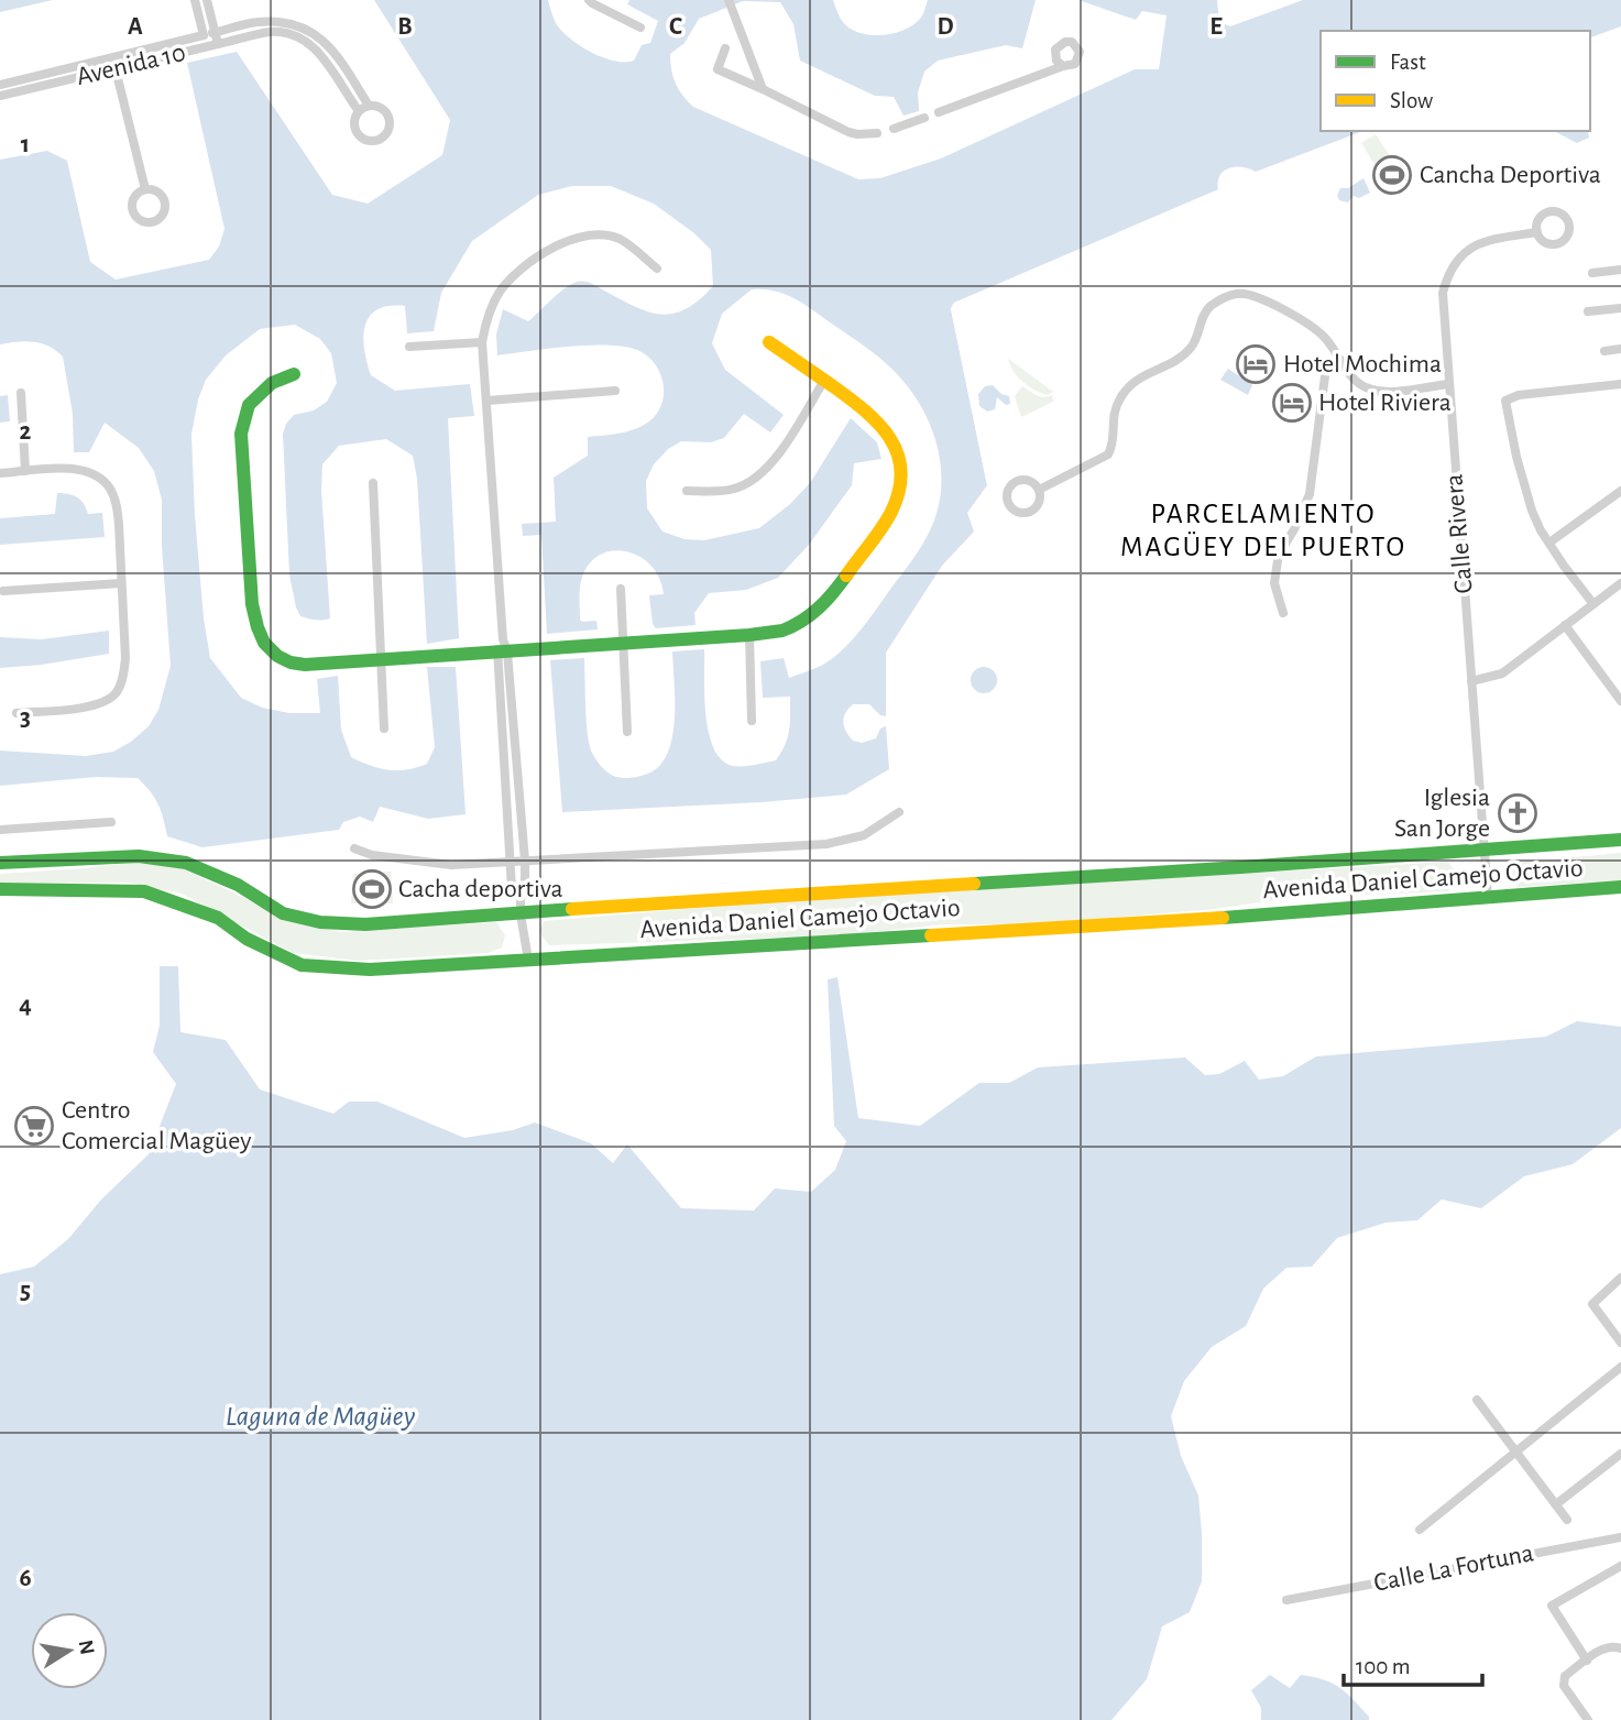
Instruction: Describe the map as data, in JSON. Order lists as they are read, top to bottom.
{
  "streets": {
    "main road": ["Avenida Daniel Camejo Octavio"],
    "street": ["Avenida 10", "Calle Rivera", "Calle La Fortuna"]
  },
  "crossings": [
    ["Calle Rivera", "Avenida Daniel Camejo Octavio"]
  ],
  "districts": ["PARCELAMIENTO MAGÜEY DEL PUERTO"],
  "water": ["Laguna de Magüey"],
  "places": {
    "sports": ["Cancha Deportiva", "Cacha deportiva"],
    "hotel": ["Hotel Mochima", "Hotel Riviera"],
    "church": ["Iglesia San Jorge"],
    "supermarket": ["Centro Comercial Magüey"]
  },
  "legend": ["Fast", "Slow"],
  "scale_bar": "100 m",
  "north": "right",
  "grid": {
    "columns": [
      "A",
      "B",
      "C",
      "D",
      "E"
    ],
    "rows": [
      "1",
      "2",
      "3",
      "4",
      "5",
      "6"
    ]
  }
}
